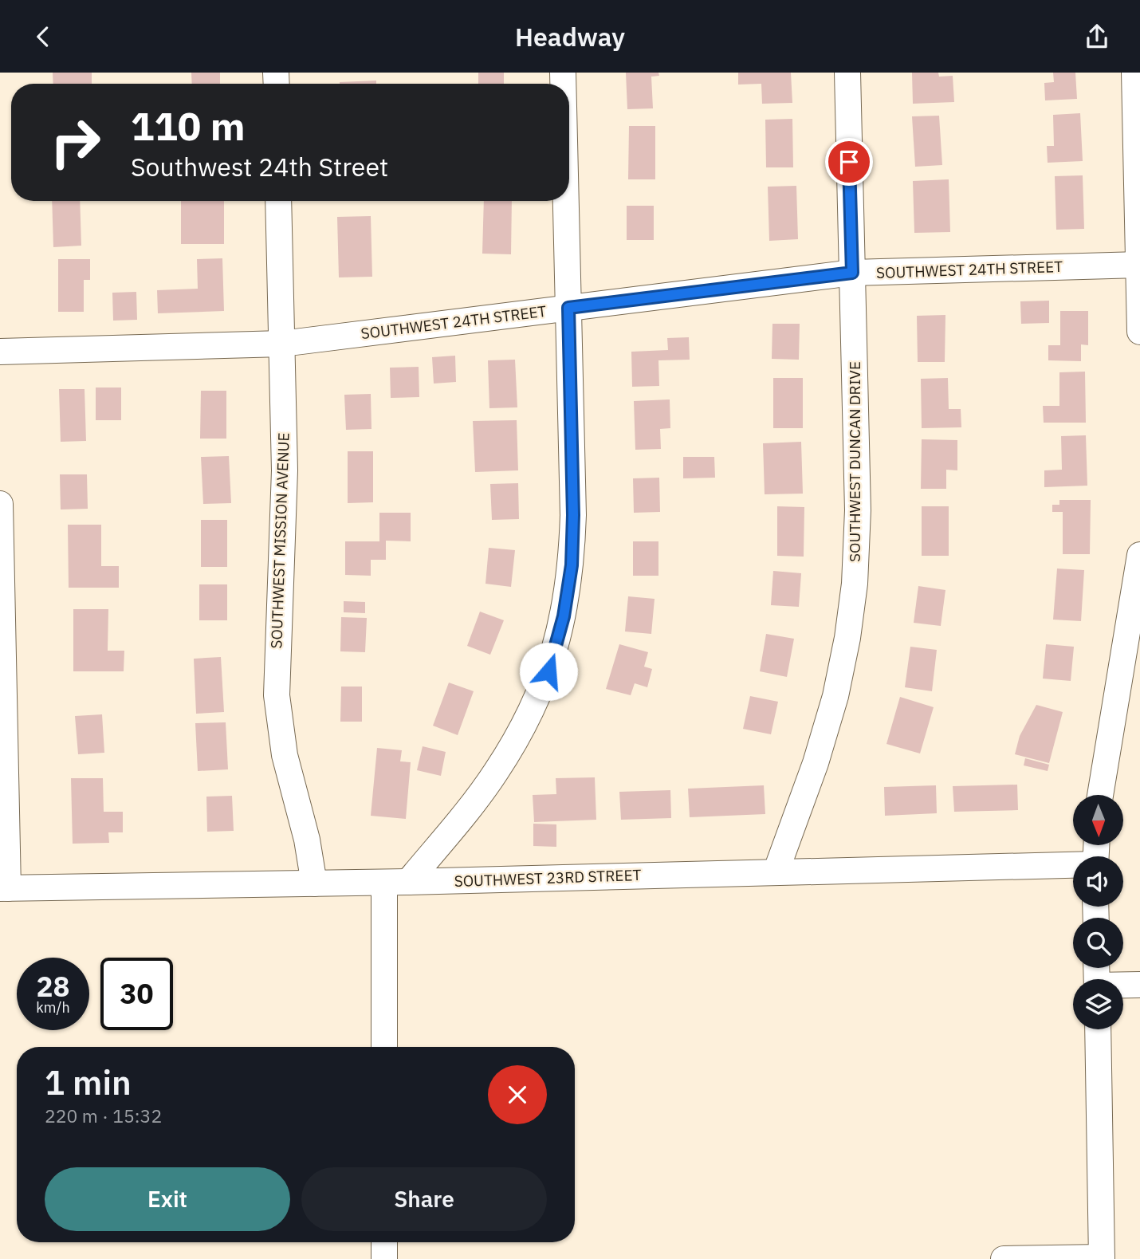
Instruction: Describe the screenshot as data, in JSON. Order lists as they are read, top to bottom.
{
  "streets": {
    "street": [
      "SOUTHWEST 24TH STREET",
      "SOUTHWEST DUNCAN DRIVE",
      "SOUTHWEST MISSION AVENUE",
      "SOUTHWEST 23RD STREET"
    ]
  },
  "crossings": [
    ["SOUTHWEST 24TH STREET", "SOUTHWEST DUNCAN DRIVE"],
    ["SOUTHWEST 24TH STREET", "SOUTHWEST MISSION AVENUE"],
    ["SOUTHWEST DUNCAN DRIVE", "SOUTHWEST 23RD STREET"],
    ["SOUTHWEST MISSION AVENUE", "SOUTHWEST 23RD STREET"]
  ],
  "north": "bottom",
  "page": {
    "header": "Headway",
    "turn": ["110 m", "Southwest 24th Street"],
    "speed": "28 km/h",
    "limit": "30",
    "heading": ["1 min", "220 m · 15:32"],
    "buttons": ["Exit", "Share"]
  }
}
